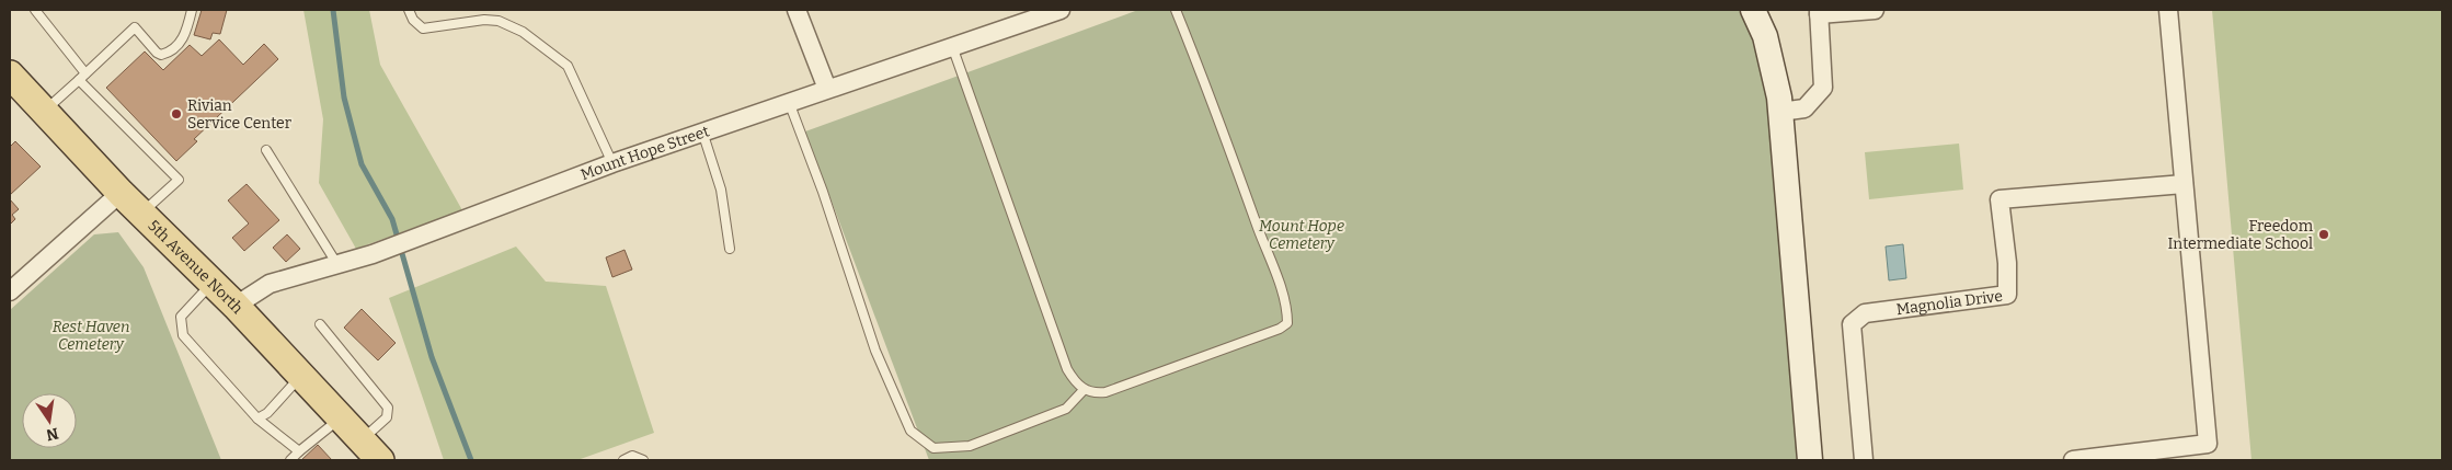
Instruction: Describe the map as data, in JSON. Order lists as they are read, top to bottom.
{
  "streets": {
    "main road": ["5th Avenue North"],
    "street": ["Mount Hope Street", "Magnolia Drive"]
  },
  "crossings": [
    ["Mount Hope Street", "5th Avenue North"]
  ],
  "parks": ["Mount Hope Cemetery", "Rest Haven Cemetery"],
  "places": ["Rivian Service Center", "Freedom Intermediate School"],
  "north": "bottom"
}
